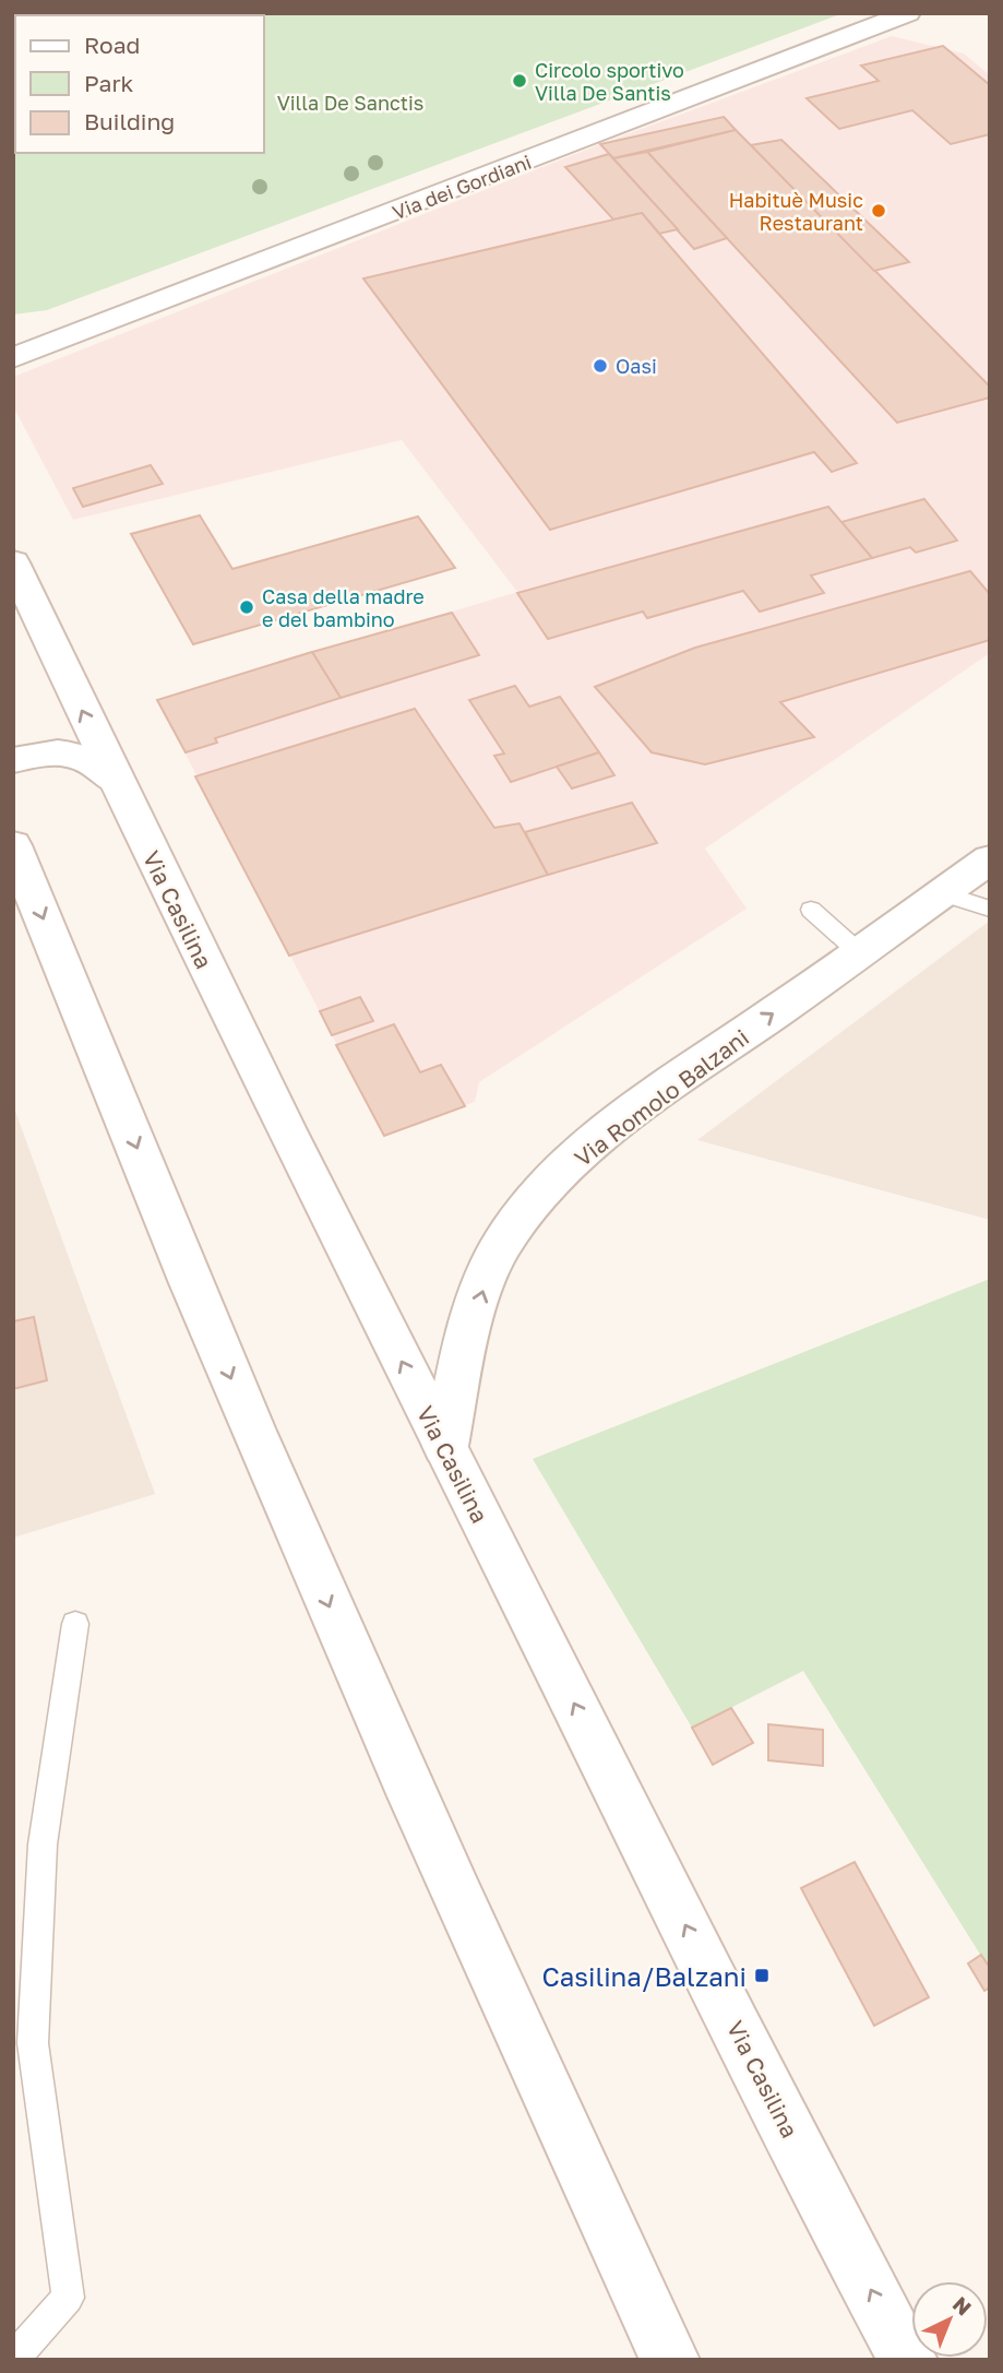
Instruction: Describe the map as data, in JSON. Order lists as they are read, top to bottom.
{
  "streets": {
    "main road": ["Via dei Gordiani", "Via Casilina", "Via Romolo Balzani"]
  },
  "crossings": [
    ["Via Casilina", "Via Romolo Balzani"]
  ],
  "one_way": ["Via Romolo Balzani"],
  "parks": ["Villa De Sanctis"],
  "places": {
    "other": [
      "Circolo sportivo Villa De Santis",
      "Habituè Music Restaurant",
      "Oasi",
      "Casa della madre e del bambino"
    ],
    "transit": ["Casilina/Balzani"]
  },
  "legend": ["Road", "Park", "Building"],
  "north": "top right"
}
